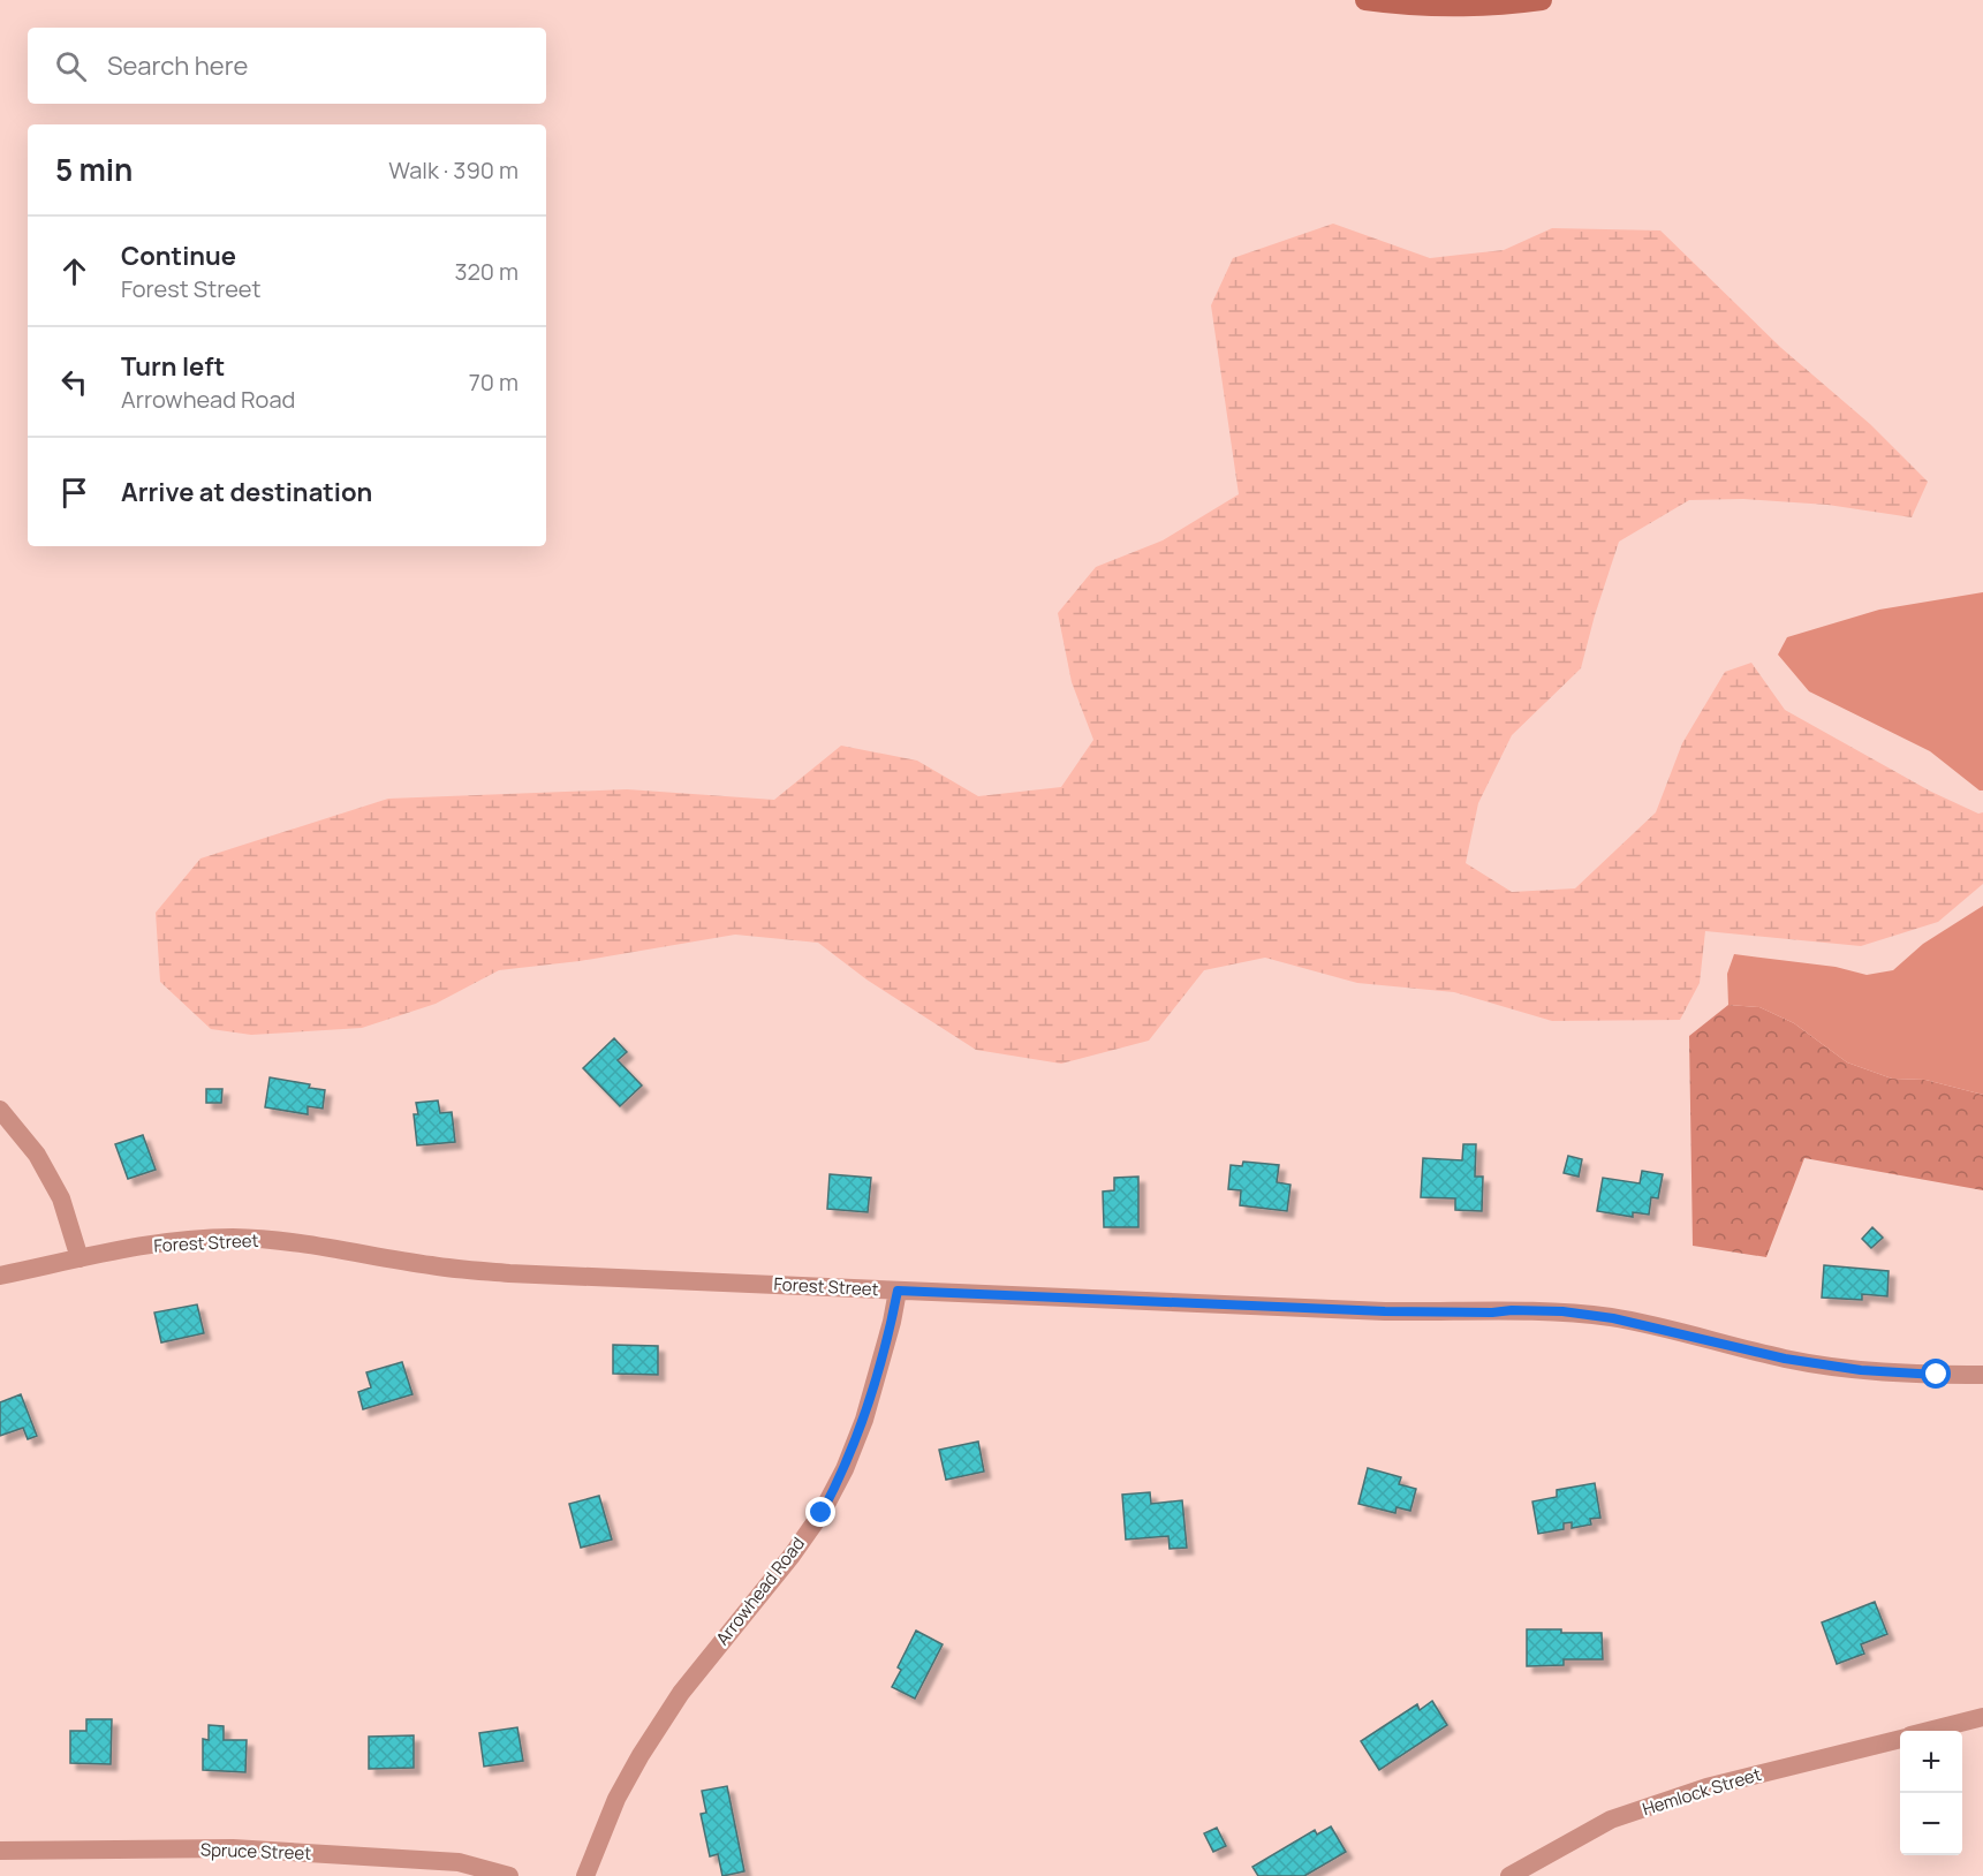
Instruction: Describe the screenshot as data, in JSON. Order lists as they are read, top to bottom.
{
  "streets": {
    "street": [
      "Forest Street",
      "Arrowhead Road",
      "Hemlock Street",
      "Spruce Street"
    ]
  },
  "crossings": [
    ["Forest Street", "Arrowhead Road"]
  ],
  "page": {
    "search": "Search here",
    "heading": ["5 min", "Walk · 390 m"],
    "list": [
      ["Continue", "Forest Street", "320 m"],
      ["Turn left", "Arrowhead Road", "70 m"],
      "Arrive at destination"
    ],
    "map_buttons": ["+", "−"]
  }
}
